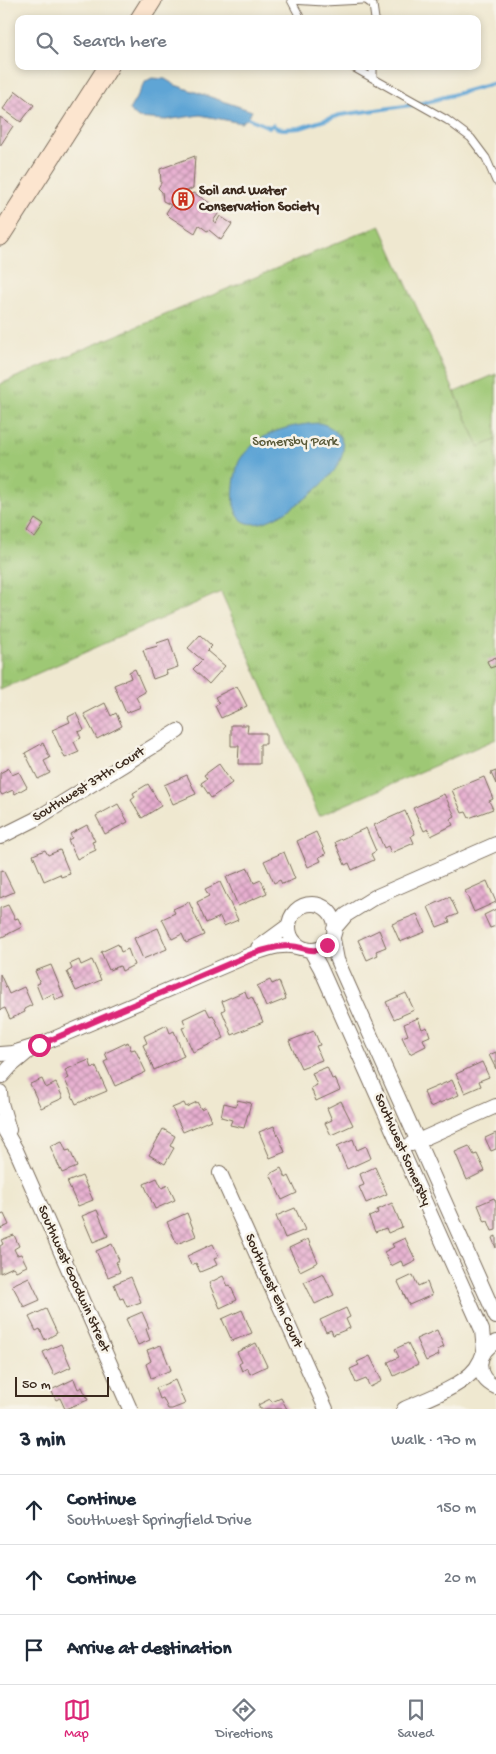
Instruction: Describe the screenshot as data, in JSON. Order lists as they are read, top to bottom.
{
  "streets": {
    "street": [
      "Southwest 37th Court",
      "Southwest Somersby",
      "Southwest Goodwin Street",
      "Southwest Elm Court"
    ]
  },
  "parks": ["Somersby Park"],
  "places": {
    "building": ["Soil and Water Conservation Society"]
  },
  "scale_bar": "50 m",
  "page": {
    "search": "Search here",
    "scale": "50 m",
    "heading": ["3 min", "Walk · 170 m"],
    "list": [
      ["Continue", "Southwest Springfield Drive", "150 m"],
      ["Continue", "20 m"],
      "Arrive at destination"
    ],
    "nav": ["Map", "Directions", "Saved"]
  }
}
